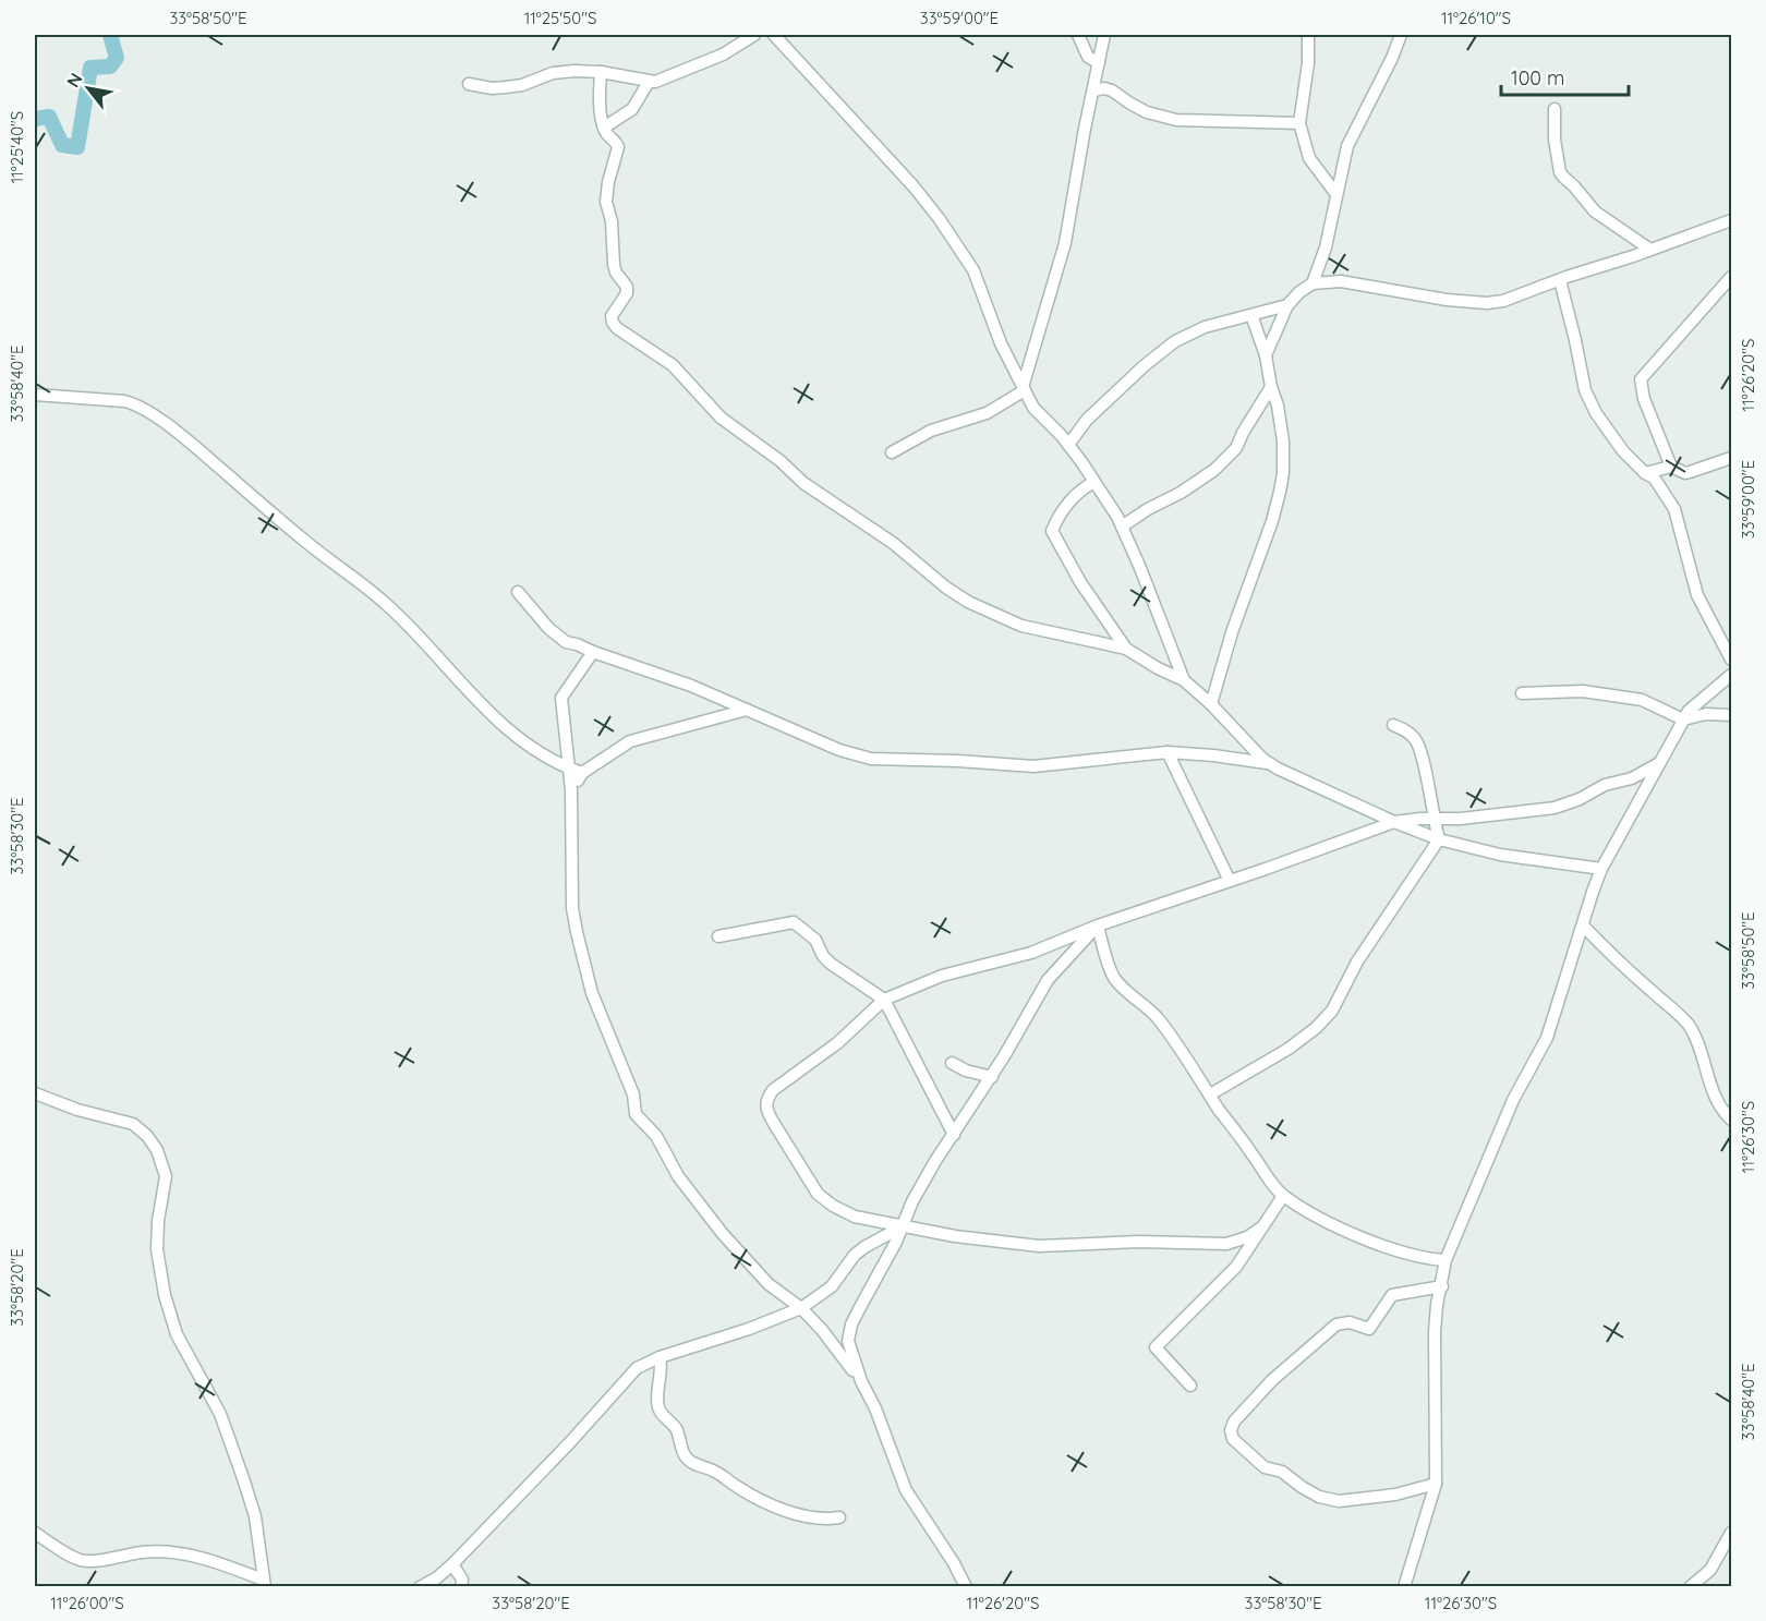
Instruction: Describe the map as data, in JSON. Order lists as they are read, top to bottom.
{
  "scale_bar": "100 m",
  "north": "top left",
  "coordinates": [
    "33°58'50\"E",
    "11°25'50\"S",
    "33°59'00\"E",
    "11°26'10\"S",
    "11°25'40\"S",
    "11°26'20\"S",
    "33°58'40\"E",
    "33°58'30\"E",
    "11°26'30\"S",
    "33°58'20\"E",
    "11°26'00\"S"
  ]
}
